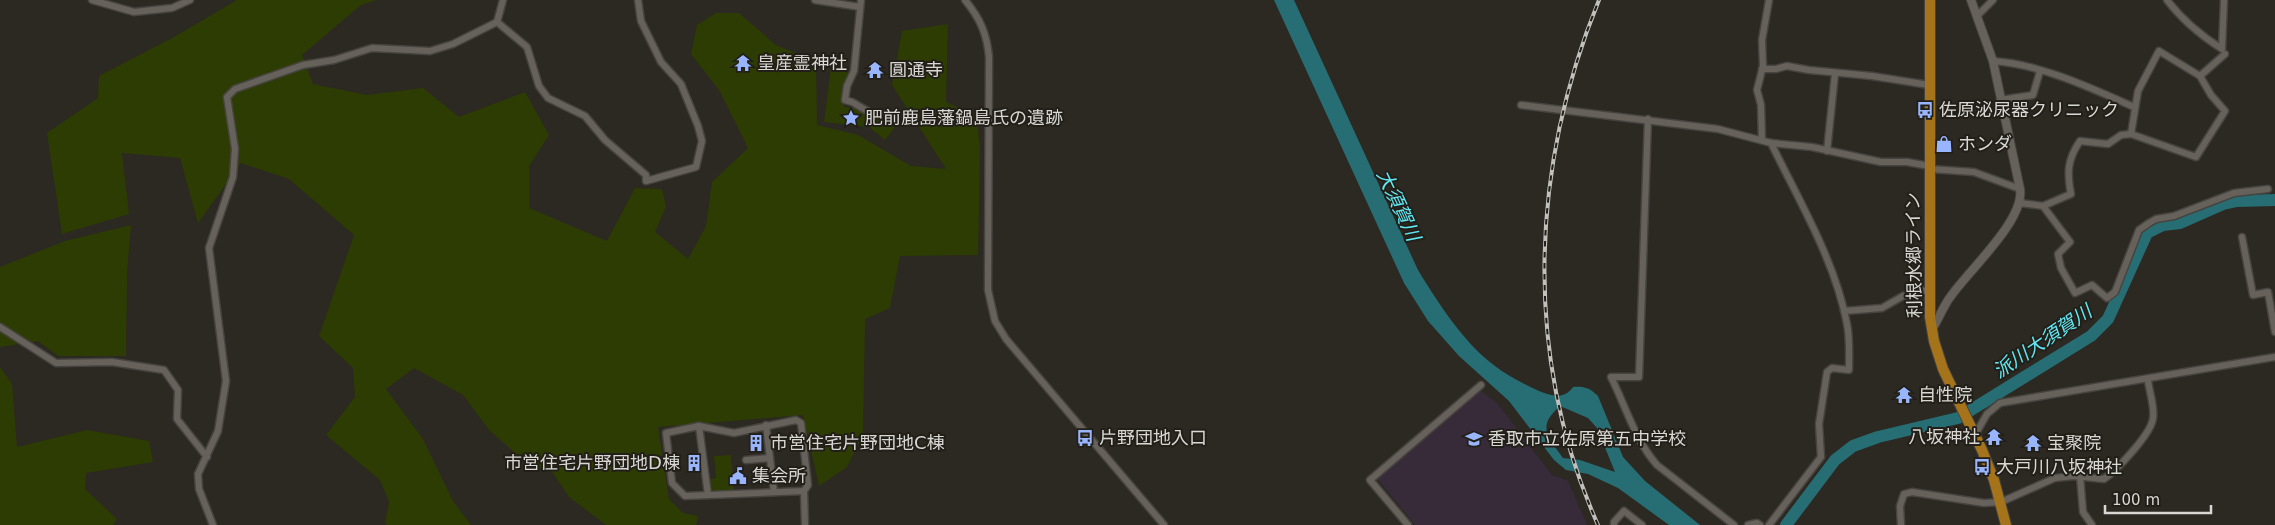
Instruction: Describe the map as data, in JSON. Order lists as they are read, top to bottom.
{
  "streets": {
    "highway": ["利根水郷ライン"]
  },
  "water": ["大須賀川", "派川大須賀川"],
  "places": {
    "temple": [
      "皇産霊神社",
      "圓通寺",
      "自性院",
      "八坂神社",
      "宝聚院"
    ],
    "bus stop": ["佐原泌尿器クリニック", "片野団地入口", "大戸川八坂神社"],
    "place": ["肥前鹿島藩鍋島氏の遺跡"],
    "shop": ["ホンダ"],
    "school or university": ["香取市立佐原第五中学校"],
    "building": ["市営住宅片野団地C棟", "市営住宅片野団地D棟"],
    "public building": ["集会所"]
  },
  "scale_bar": "100 m"
}
